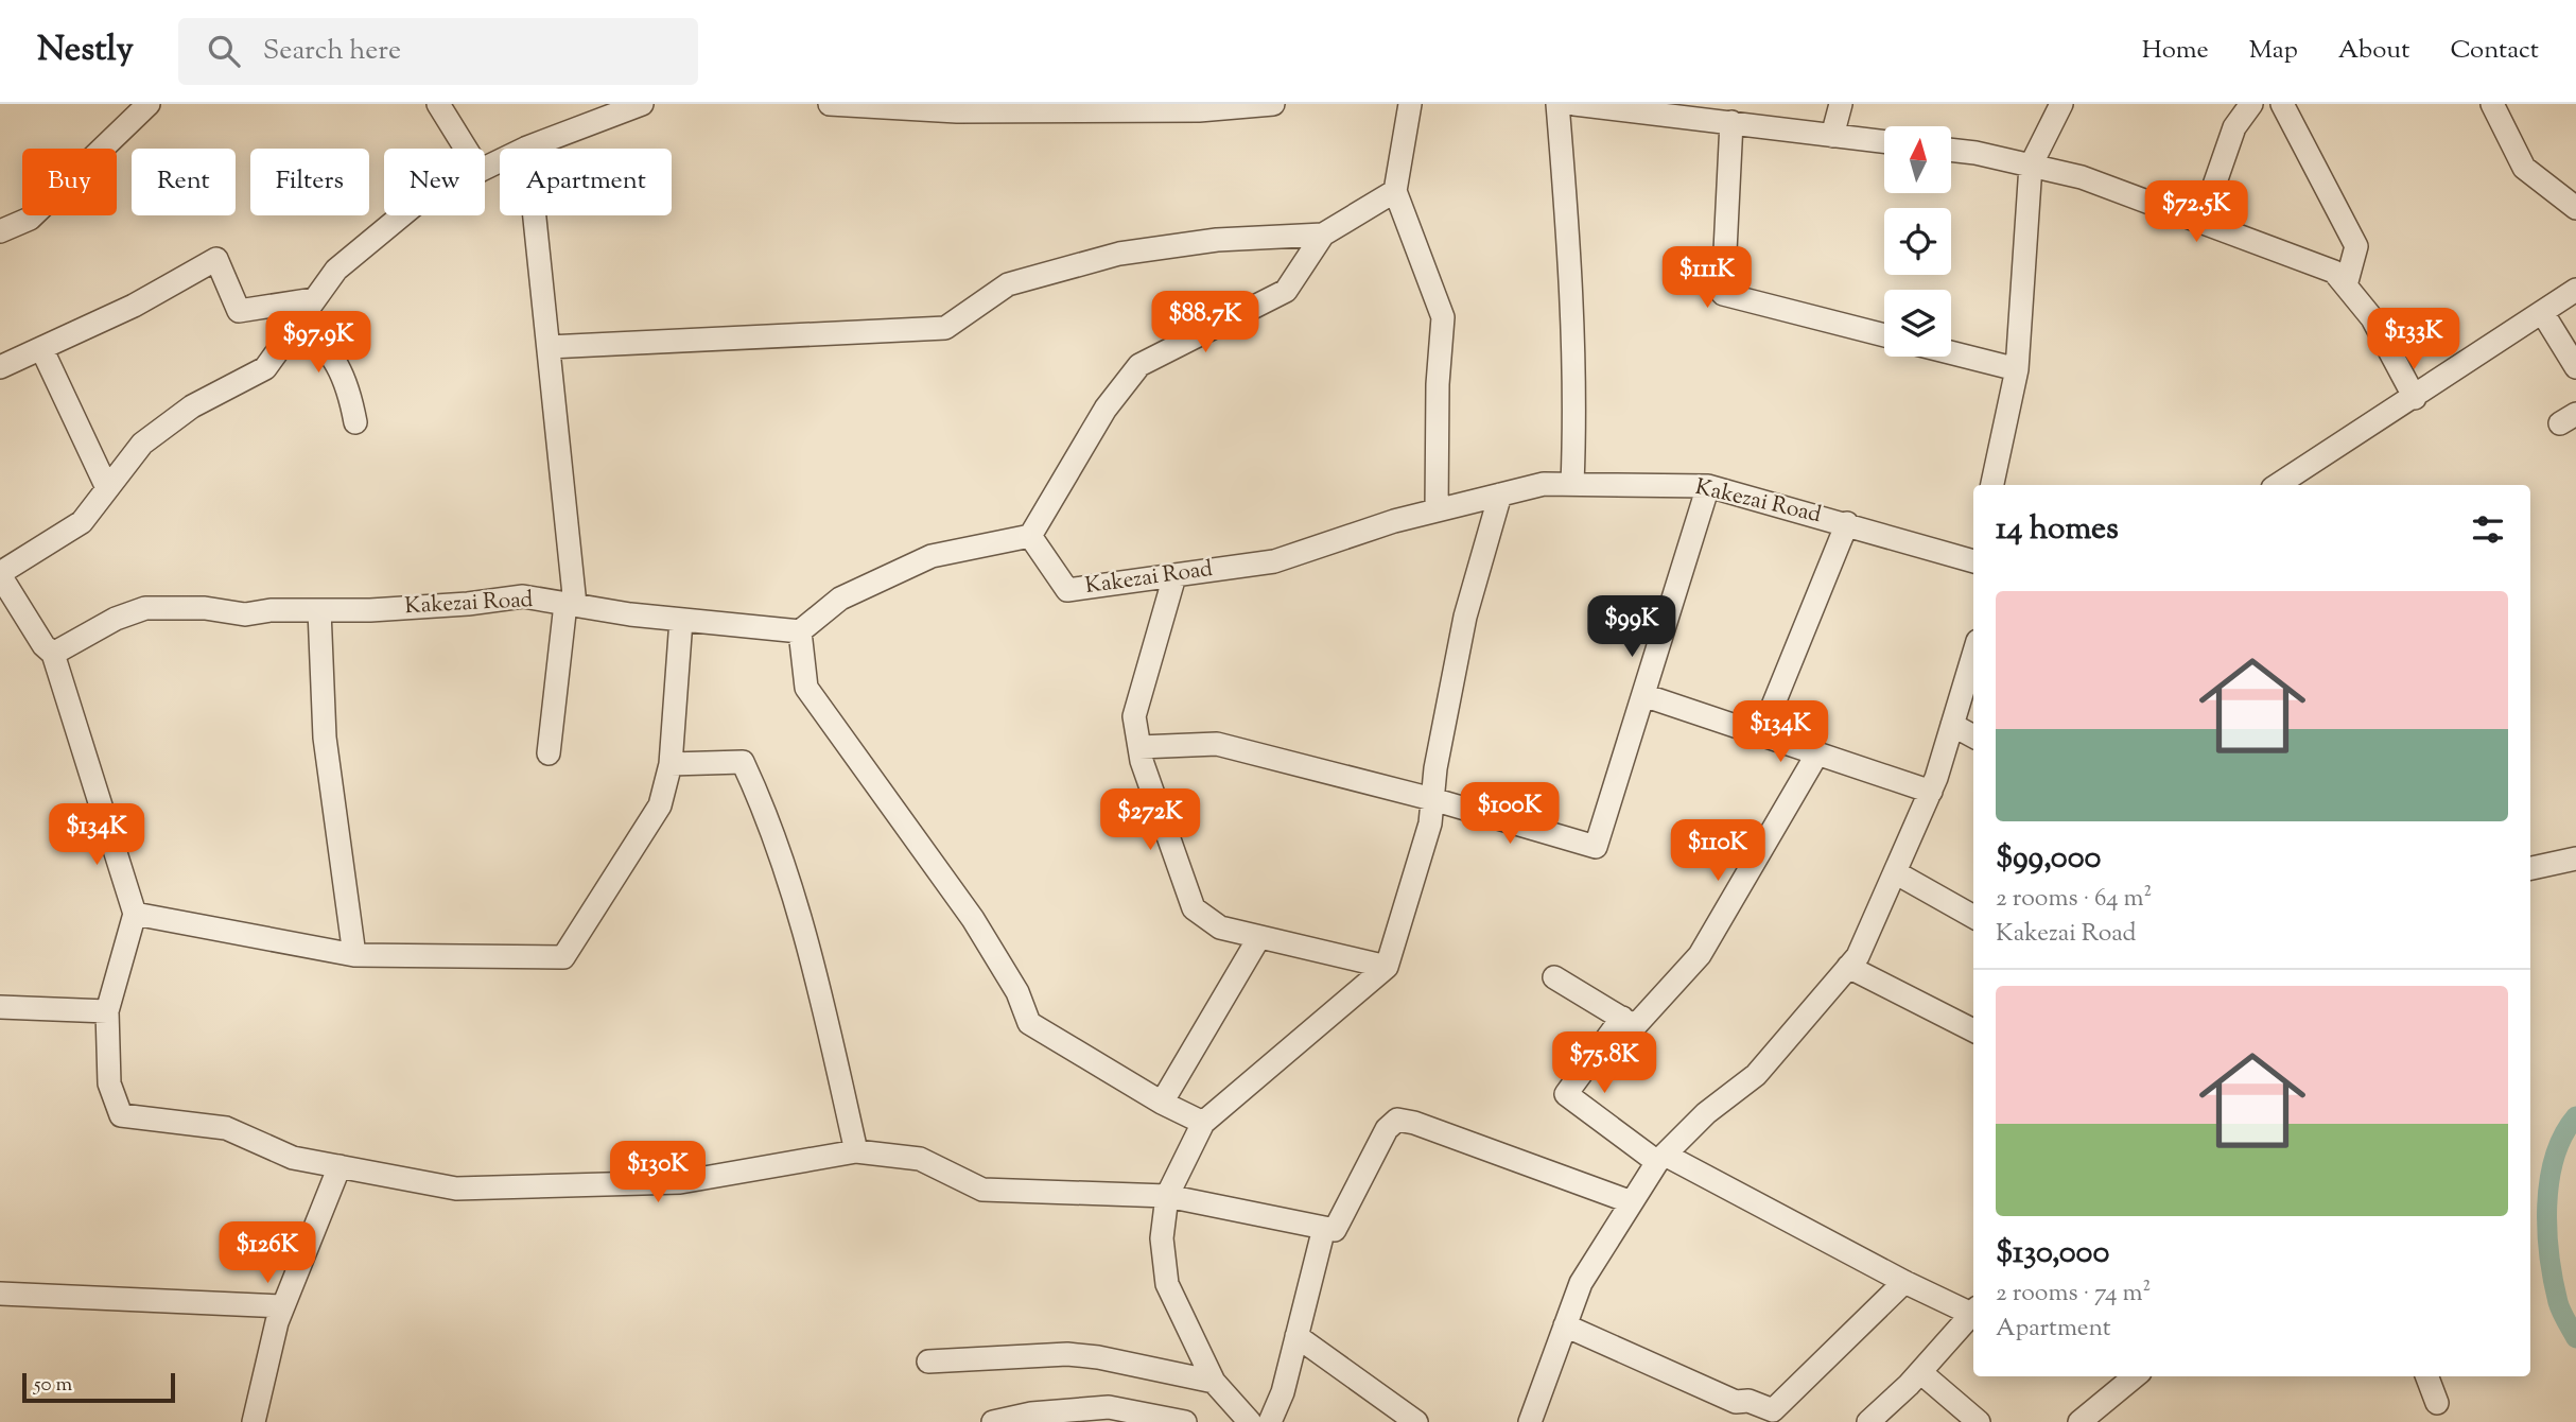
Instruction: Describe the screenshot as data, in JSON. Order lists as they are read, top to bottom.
{
  "streets": {
    "street": ["Kakezai Road"]
  },
  "scale_bar": "50 m",
  "north": "top",
  "page": {
    "header": "Nestly",
    "search": "Search here",
    "nav": [
      "Home",
      "Map",
      "About",
      "Contact"
    ],
    "chip": [
      "Buy",
      "Rent",
      "Filters",
      "New",
      "Apartment"
    ],
    "price": [
      "$72.5K",
      "$111K",
      "$88.7K",
      "$133K",
      "$97.9K",
      "$99K",
      "$134K",
      "$100K",
      "$272K",
      "$134K",
      "$110K",
      "$75.8K",
      "$130K",
      "$126K"
    ],
    "heading": "14 homes",
    "list": [
      {
        "name": "$99,000",
        "note": "2 rooms · 64 m² · Kakezai Road"
      },
      {
        "name": "$130,000",
        "note": "2 rooms · 74 m² · Apartment"
      }
    ],
    "scale": "50 m"
  }
}
